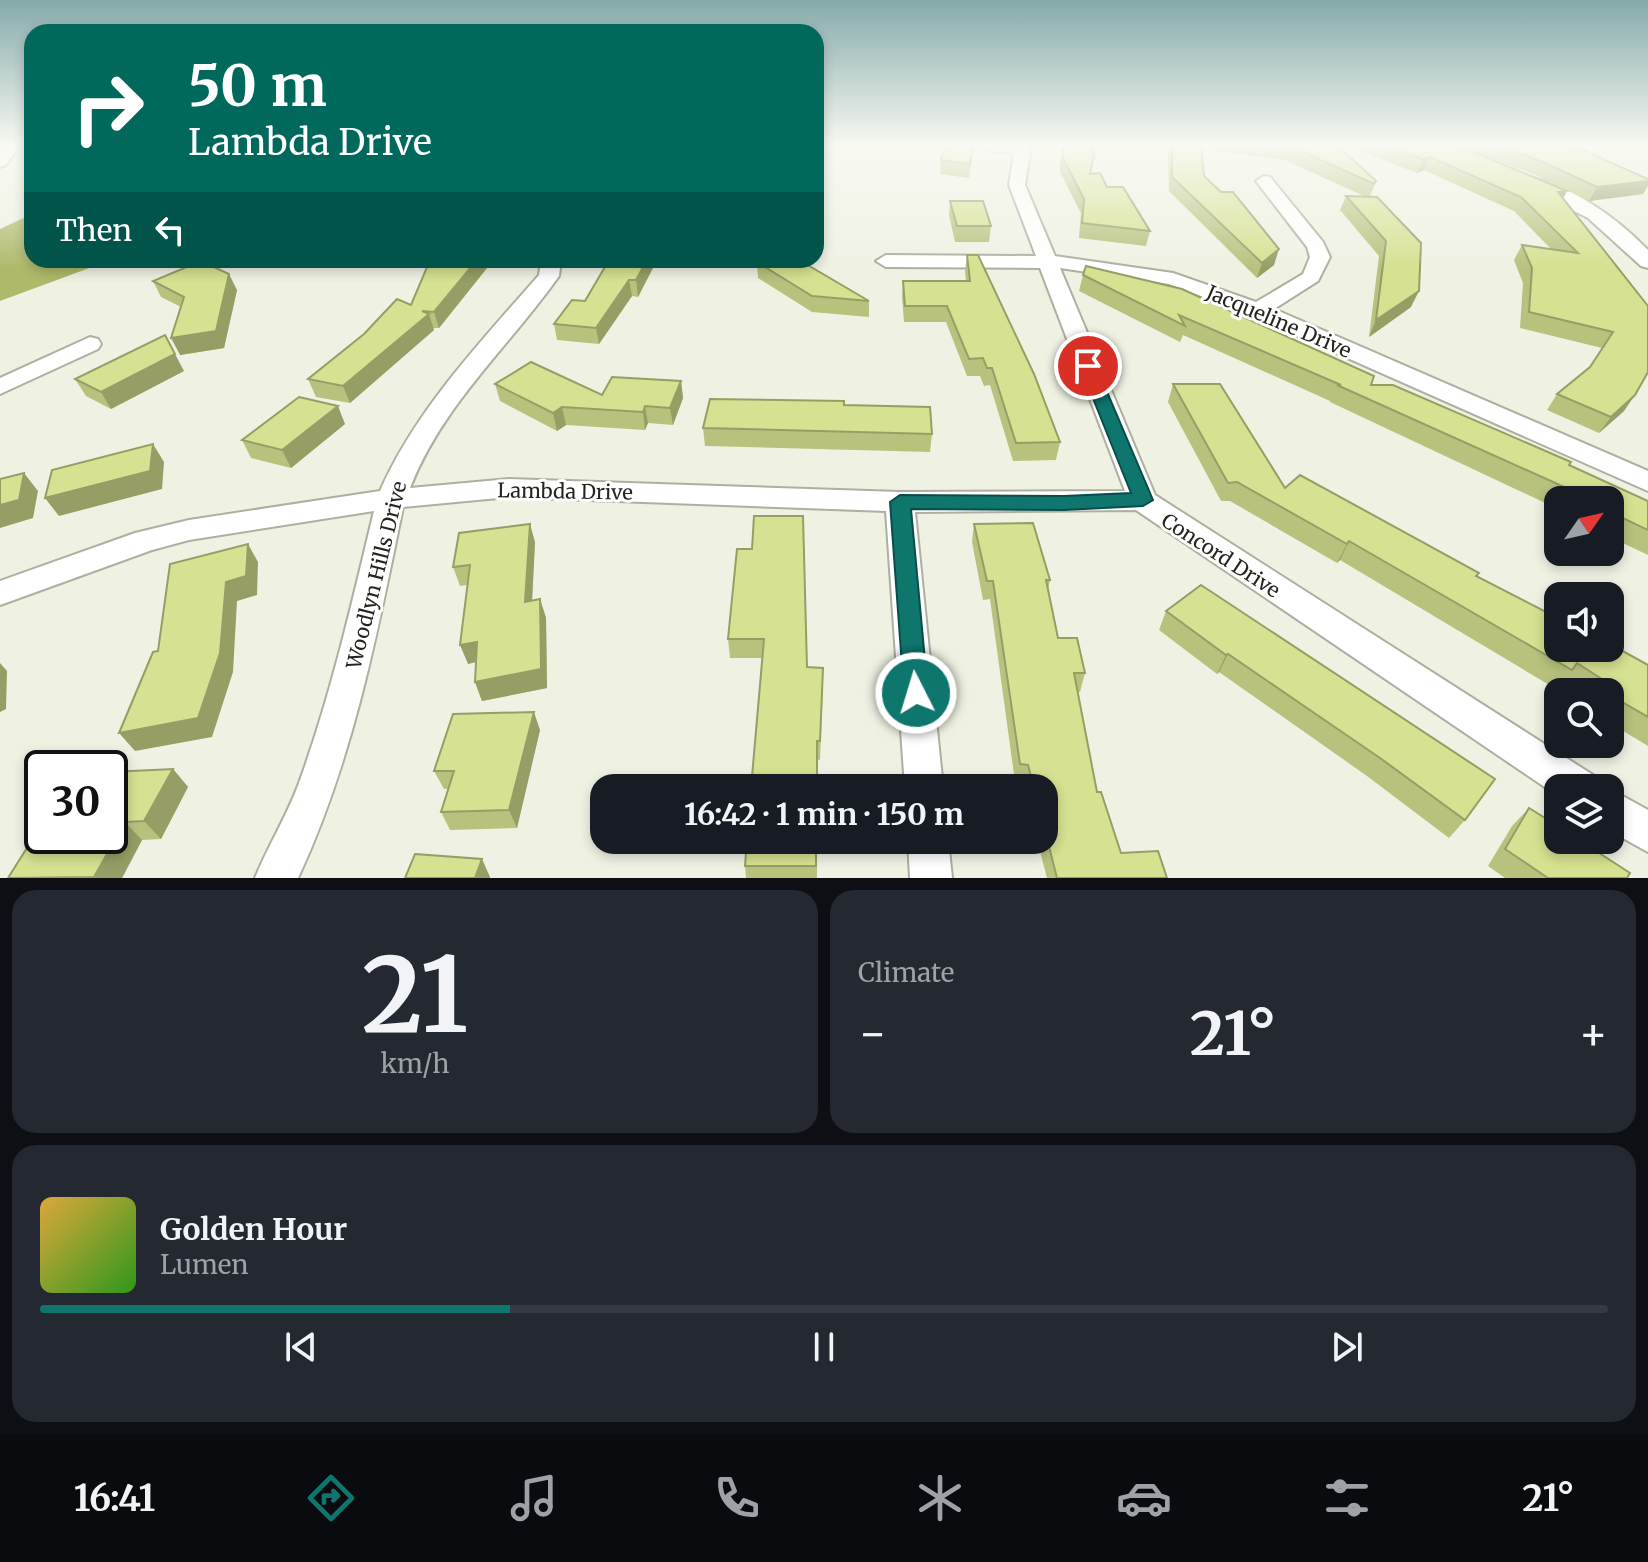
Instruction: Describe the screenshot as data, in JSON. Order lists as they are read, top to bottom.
{
  "streets": {
    "street": [
      "Jacqueline Drive",
      "Lambda Drive",
      "Concord Drive",
      "Woodlyn Hills Drive"
    ]
  },
  "crossings": [
    ["Jacqueline Drive", "Concord Drive"],
    ["Lambda Drive", "Concord Drive"],
    ["Lambda Drive", "Woodlyn Hills Drive"]
  ],
  "north": "top right",
  "page": {
    "turn": ["50 m", "Lambda Drive"],
    "then": "Then",
    "limit": "30",
    "trip": "16:42 · 1 min · 150 m",
    "tile": [
      ["21", "km/h"],
      "Climate"
    ],
    "heat": ["−", "21°", "+"],
    "song": ["Golden Hour", "Lumen"],
    "tabs": ["16:41", "21°"]
  }
}
